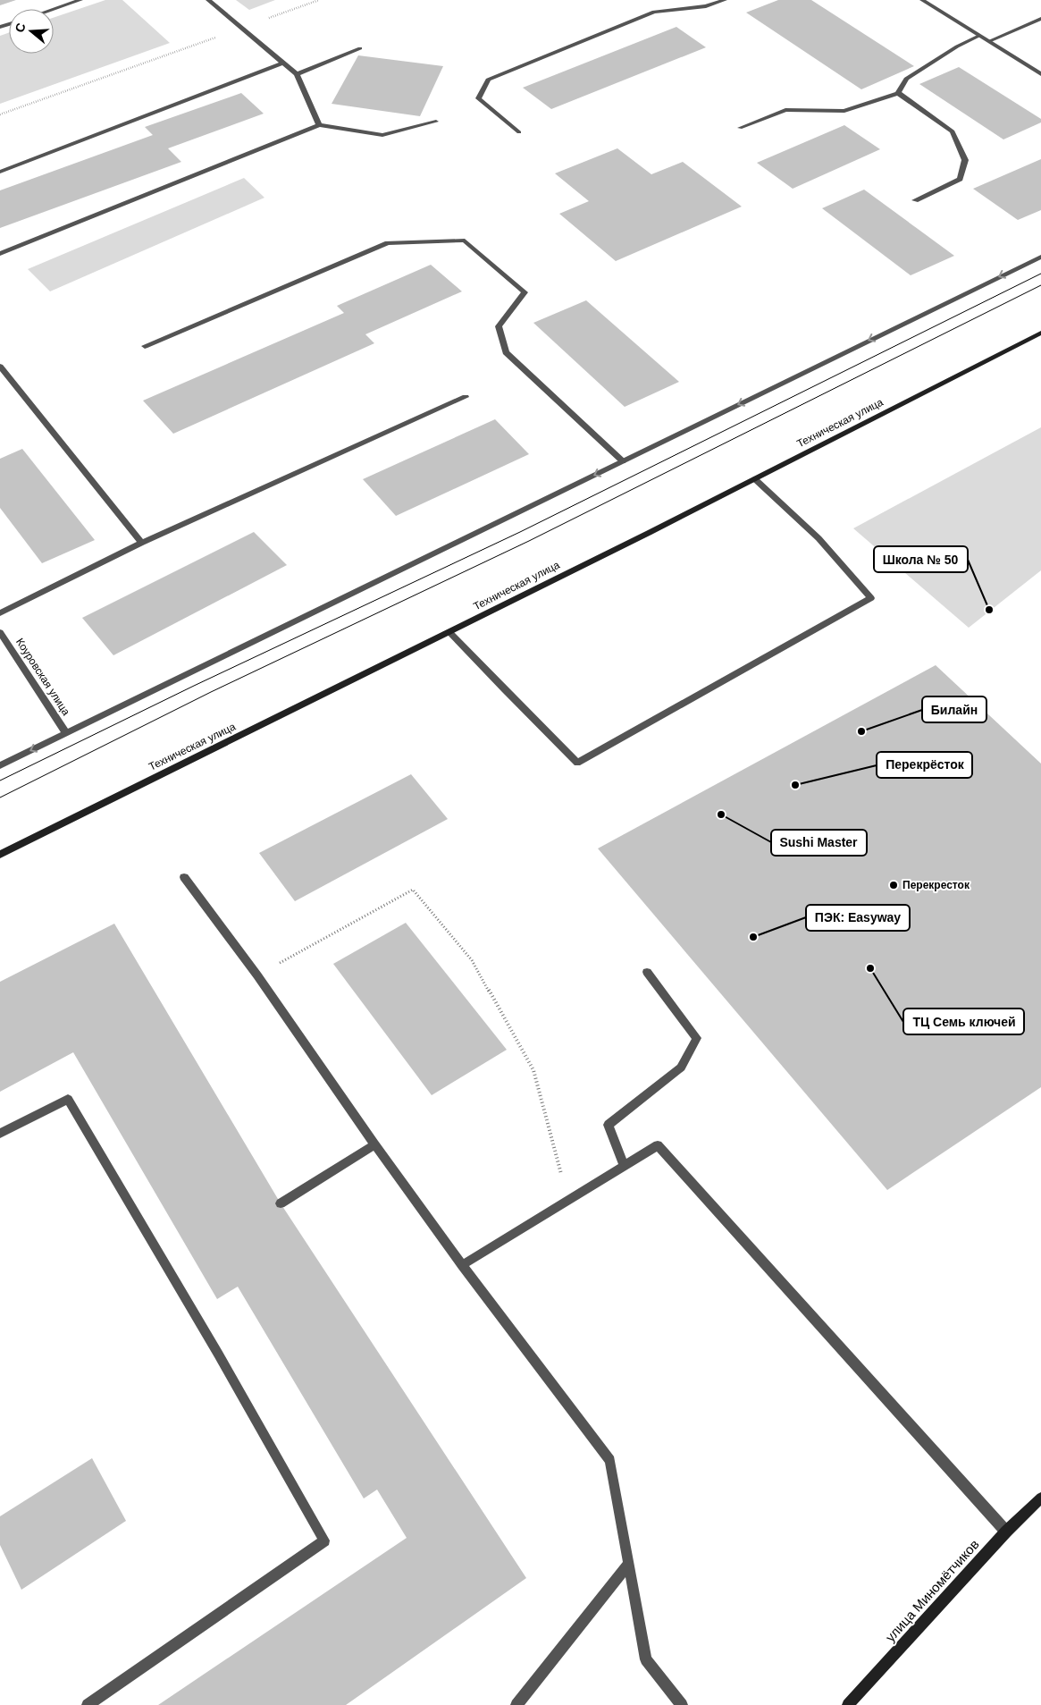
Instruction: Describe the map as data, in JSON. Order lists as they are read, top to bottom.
{
  "streets": {
    "main road": ["Техническая улица", "улица Миномётчиков"],
    "street": ["Коуровская улица"]
  },
  "places": [
    "Школа № 50",
    "Билайн",
    "Перекрёсток",
    "Sushi Master",
    "Перекресток",
    "ПЭК: Easyway",
    "ТЦ Семь ключей"
  ],
  "north": "left"
}
